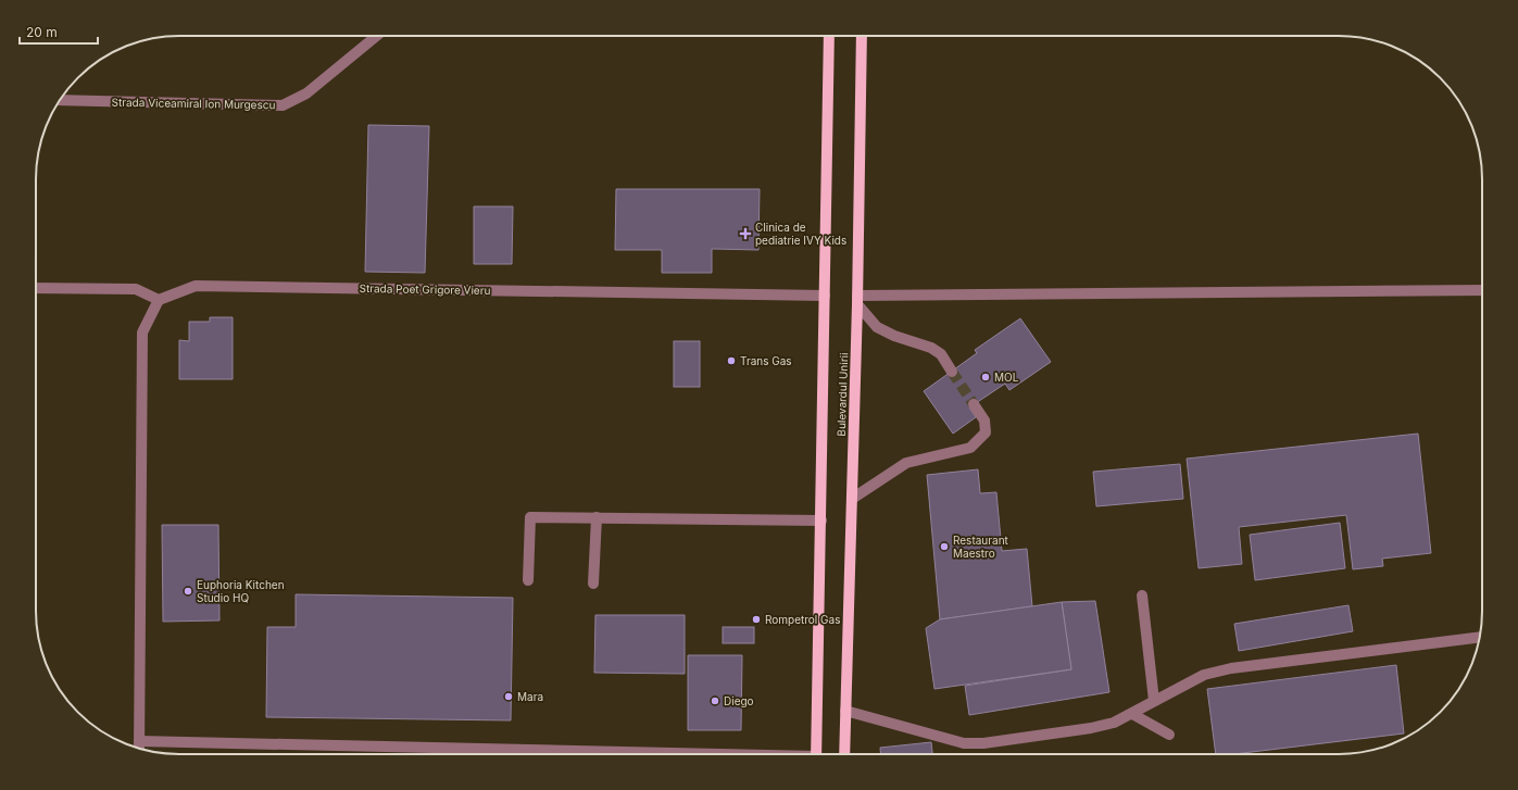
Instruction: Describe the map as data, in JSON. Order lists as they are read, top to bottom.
{
  "streets": {
    "main road": ["Bulevardul Unirii"],
    "street": ["Strada Viceamiral Ion Murgescu", "Strada Poet Grigore Vieru"]
  },
  "crossings": [
    ["Strada Poet Grigore Vieru", "Bulevardul Unirii"]
  ],
  "places": {
    "health": ["Clinica de pediatrie IVY Kids"],
    "other": [
      "Trans Gas",
      "MOL",
      "Restaurant Maestro",
      "Euphoria Kitchen Studio HQ",
      "Rompetrol Gas",
      "Mara",
      "Diego"
    ]
  },
  "scale_bar": "20 m"
}
